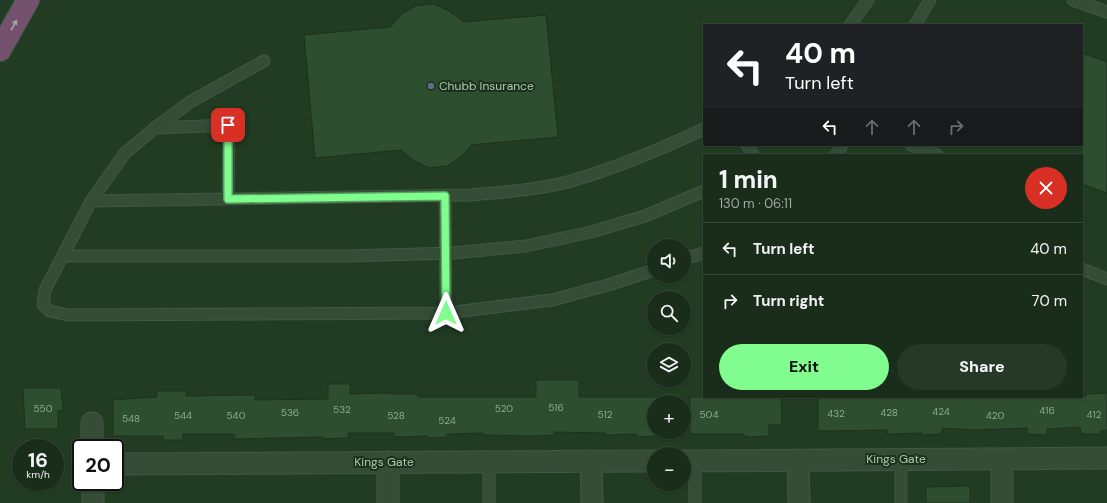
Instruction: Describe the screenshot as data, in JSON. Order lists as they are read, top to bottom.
{
  "streets": {
    "street": ["Kings Gate"]
  },
  "places": ["Chubb Insurance"],
  "house_numbers": [
    "516",
    "550",
    "520",
    "532",
    "416",
    "424",
    "536",
    "428",
    "432",
    "512",
    "504",
    "412",
    "544",
    "540",
    "528",
    "420",
    "548",
    "524"
  ],
  "page": {
    "turn": ["40 m", "Turn left"],
    "heading": ["1 min", "130 m · 06:11"],
    "list": [
      {
        "name": "Turn left",
        "value": "40 m"
      },
      {
        "name": "Turn right",
        "value": "70 m"
      }
    ],
    "map_buttons": ["+", "−"],
    "buttons": ["Exit", "Share"],
    "speed": "16 km/h",
    "limit": "20"
  }
}
